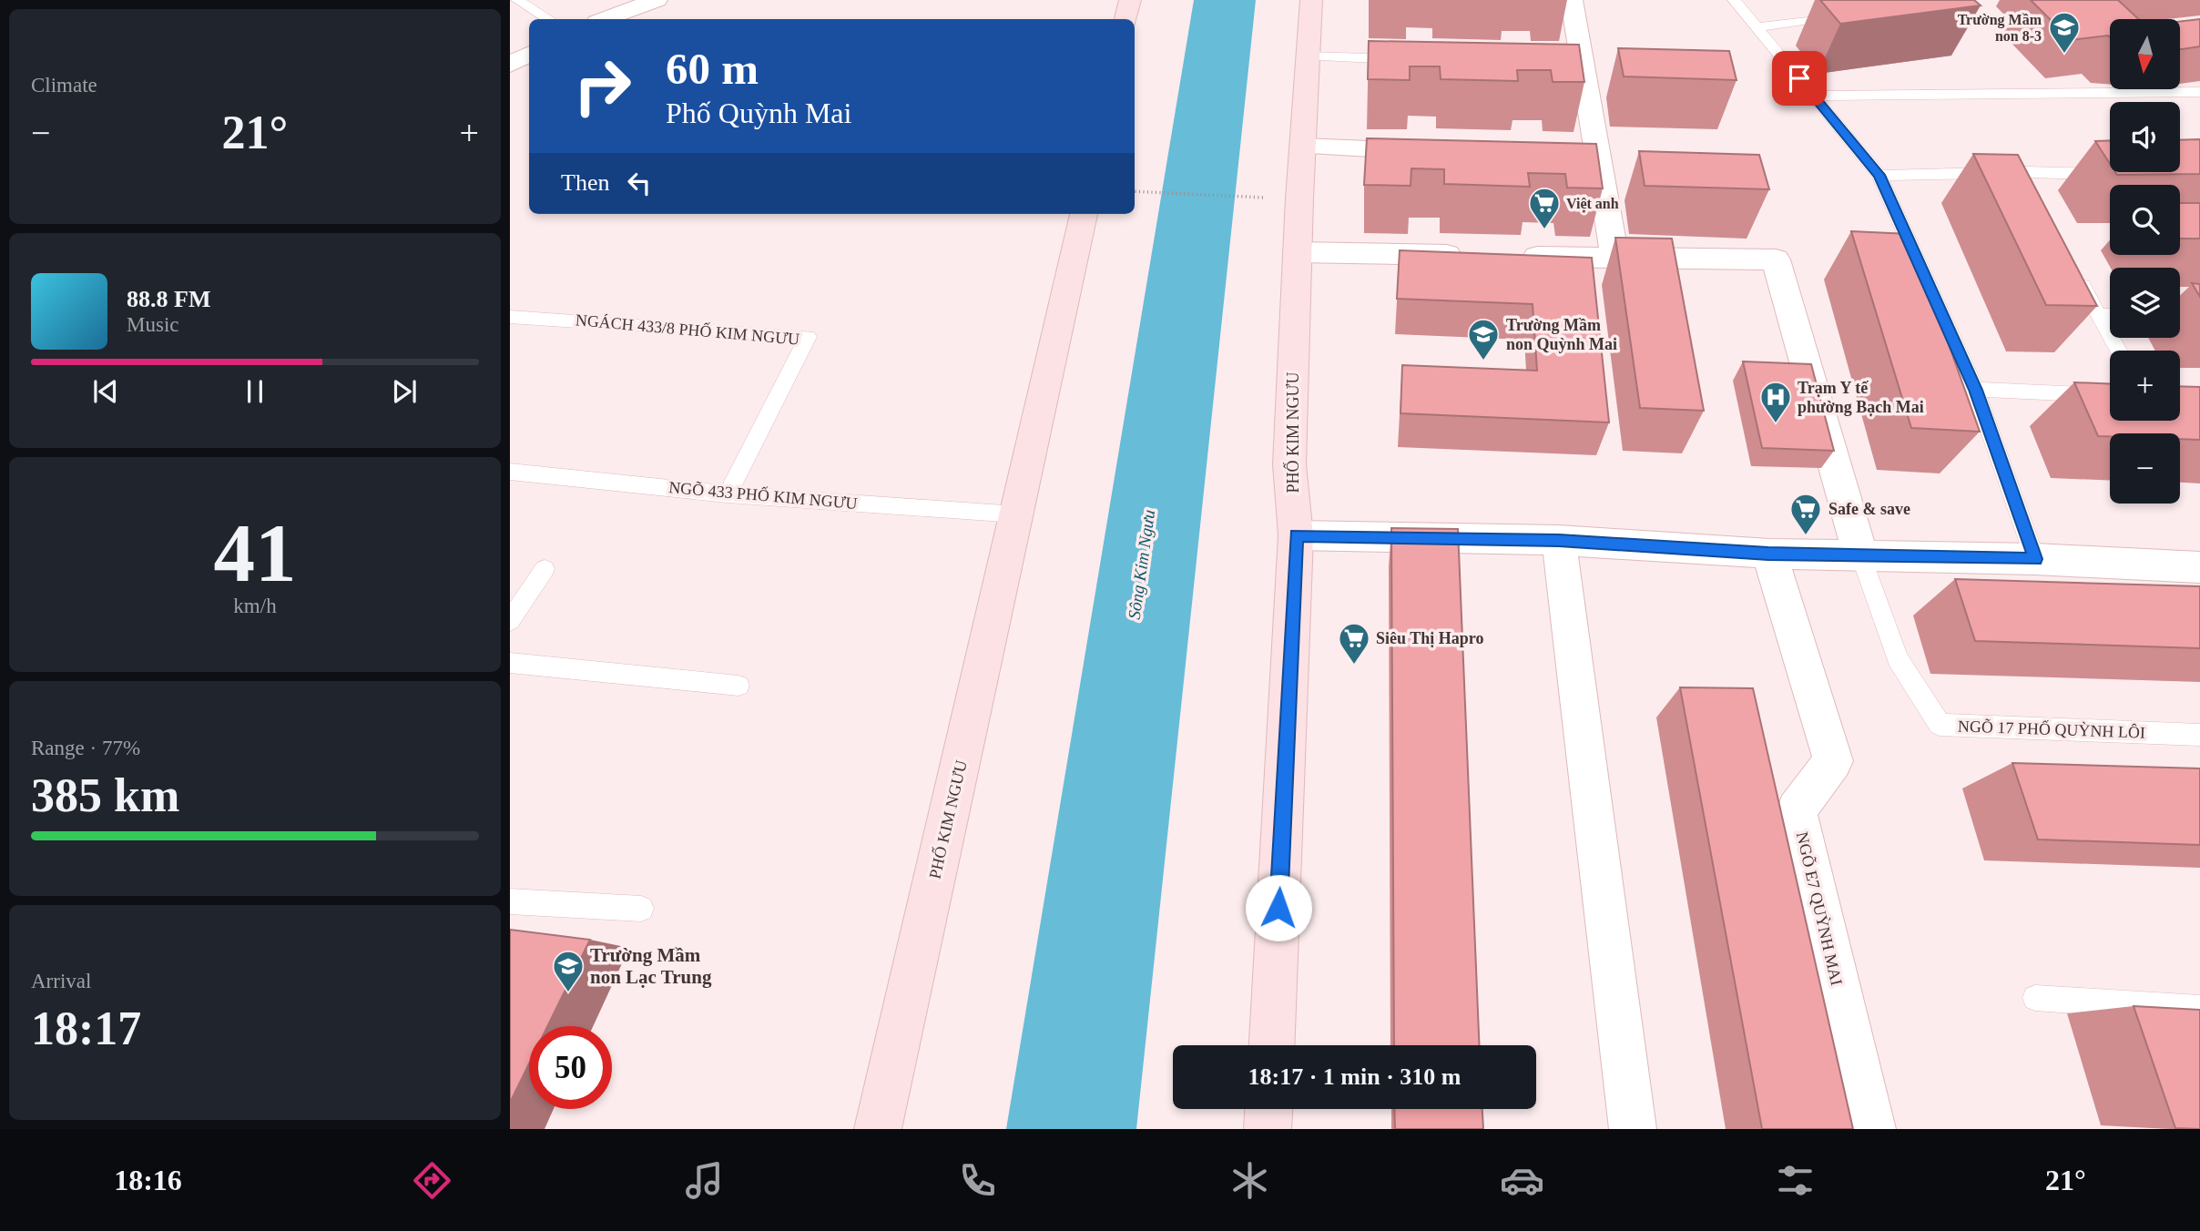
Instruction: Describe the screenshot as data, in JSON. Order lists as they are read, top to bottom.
{
  "streets": {
    "main road": ["PHỐ KIM NGƯU"],
    "street": ["NGÕ E7 QUỲNH MAI"],
    "lane": ["NGÁCH 433/8 PHỐ KIM NGƯU", "NGÕ 433 PHỐ KIM NGƯU", "NGÕ 17 PHỐ QUỲNH LÔI"]
  },
  "crossings": [
    ["NGÁCH 433/8 PHỐ KIM NGƯU", "NGÕ 433 PHỐ KIM NGƯU"],
    ["PHỐ KIM NGƯU", "NGÕ 433 PHỐ KIM NGƯU"]
  ],
  "water": ["Sông Kim Ngưu"],
  "places": {
    "school or university": ["Trường Mầm non 8-3", "Trường Mầm non Quỳnh Mai", "Trường Mầm non Lạc Trung"],
    "supermarket": ["Việt anh", "Safe & save", "Siêu Thị Hapro"],
    "hospital": ["Trạm Y tế phường Bạch Mai"]
  },
  "north": "bottom",
  "page": {
    "tile": [
      "Climate",
      ["41", "km/h"],
      ["Range · 77%", "385 km"],
      ["Arrival", "18:17"]
    ],
    "map_buttons": ["+", "−"],
    "turn": ["60 m", "Phố Quỳnh Mai"],
    "heat": ["−", "21°", "+"],
    "then": "Then",
    "song": ["88.8 FM", "Music"],
    "limit": "50",
    "trip": "18:17 · 1 min · 310 m",
    "tabs": ["18:16", "21°"]
  }
}
